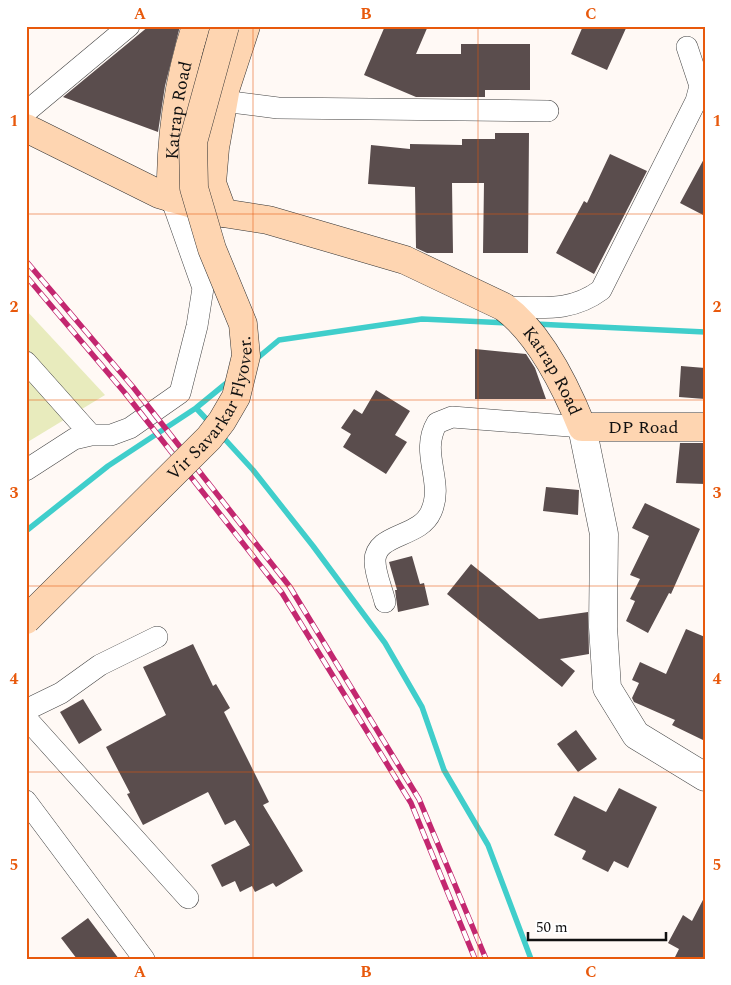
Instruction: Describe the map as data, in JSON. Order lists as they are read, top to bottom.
{
  "streets": {
    "main road": ["Katrap Road", "Vir Savarkar Flyover.", "DP Road"]
  },
  "crossings": [
    ["Katrap Road", "DP Road"]
  ],
  "scale_bar": "50 m",
  "grid": {
    "columns": ["A", "B", "C"],
    "rows": [
      "1",
      "2",
      "3",
      "4",
      "5"
    ]
  }
}
